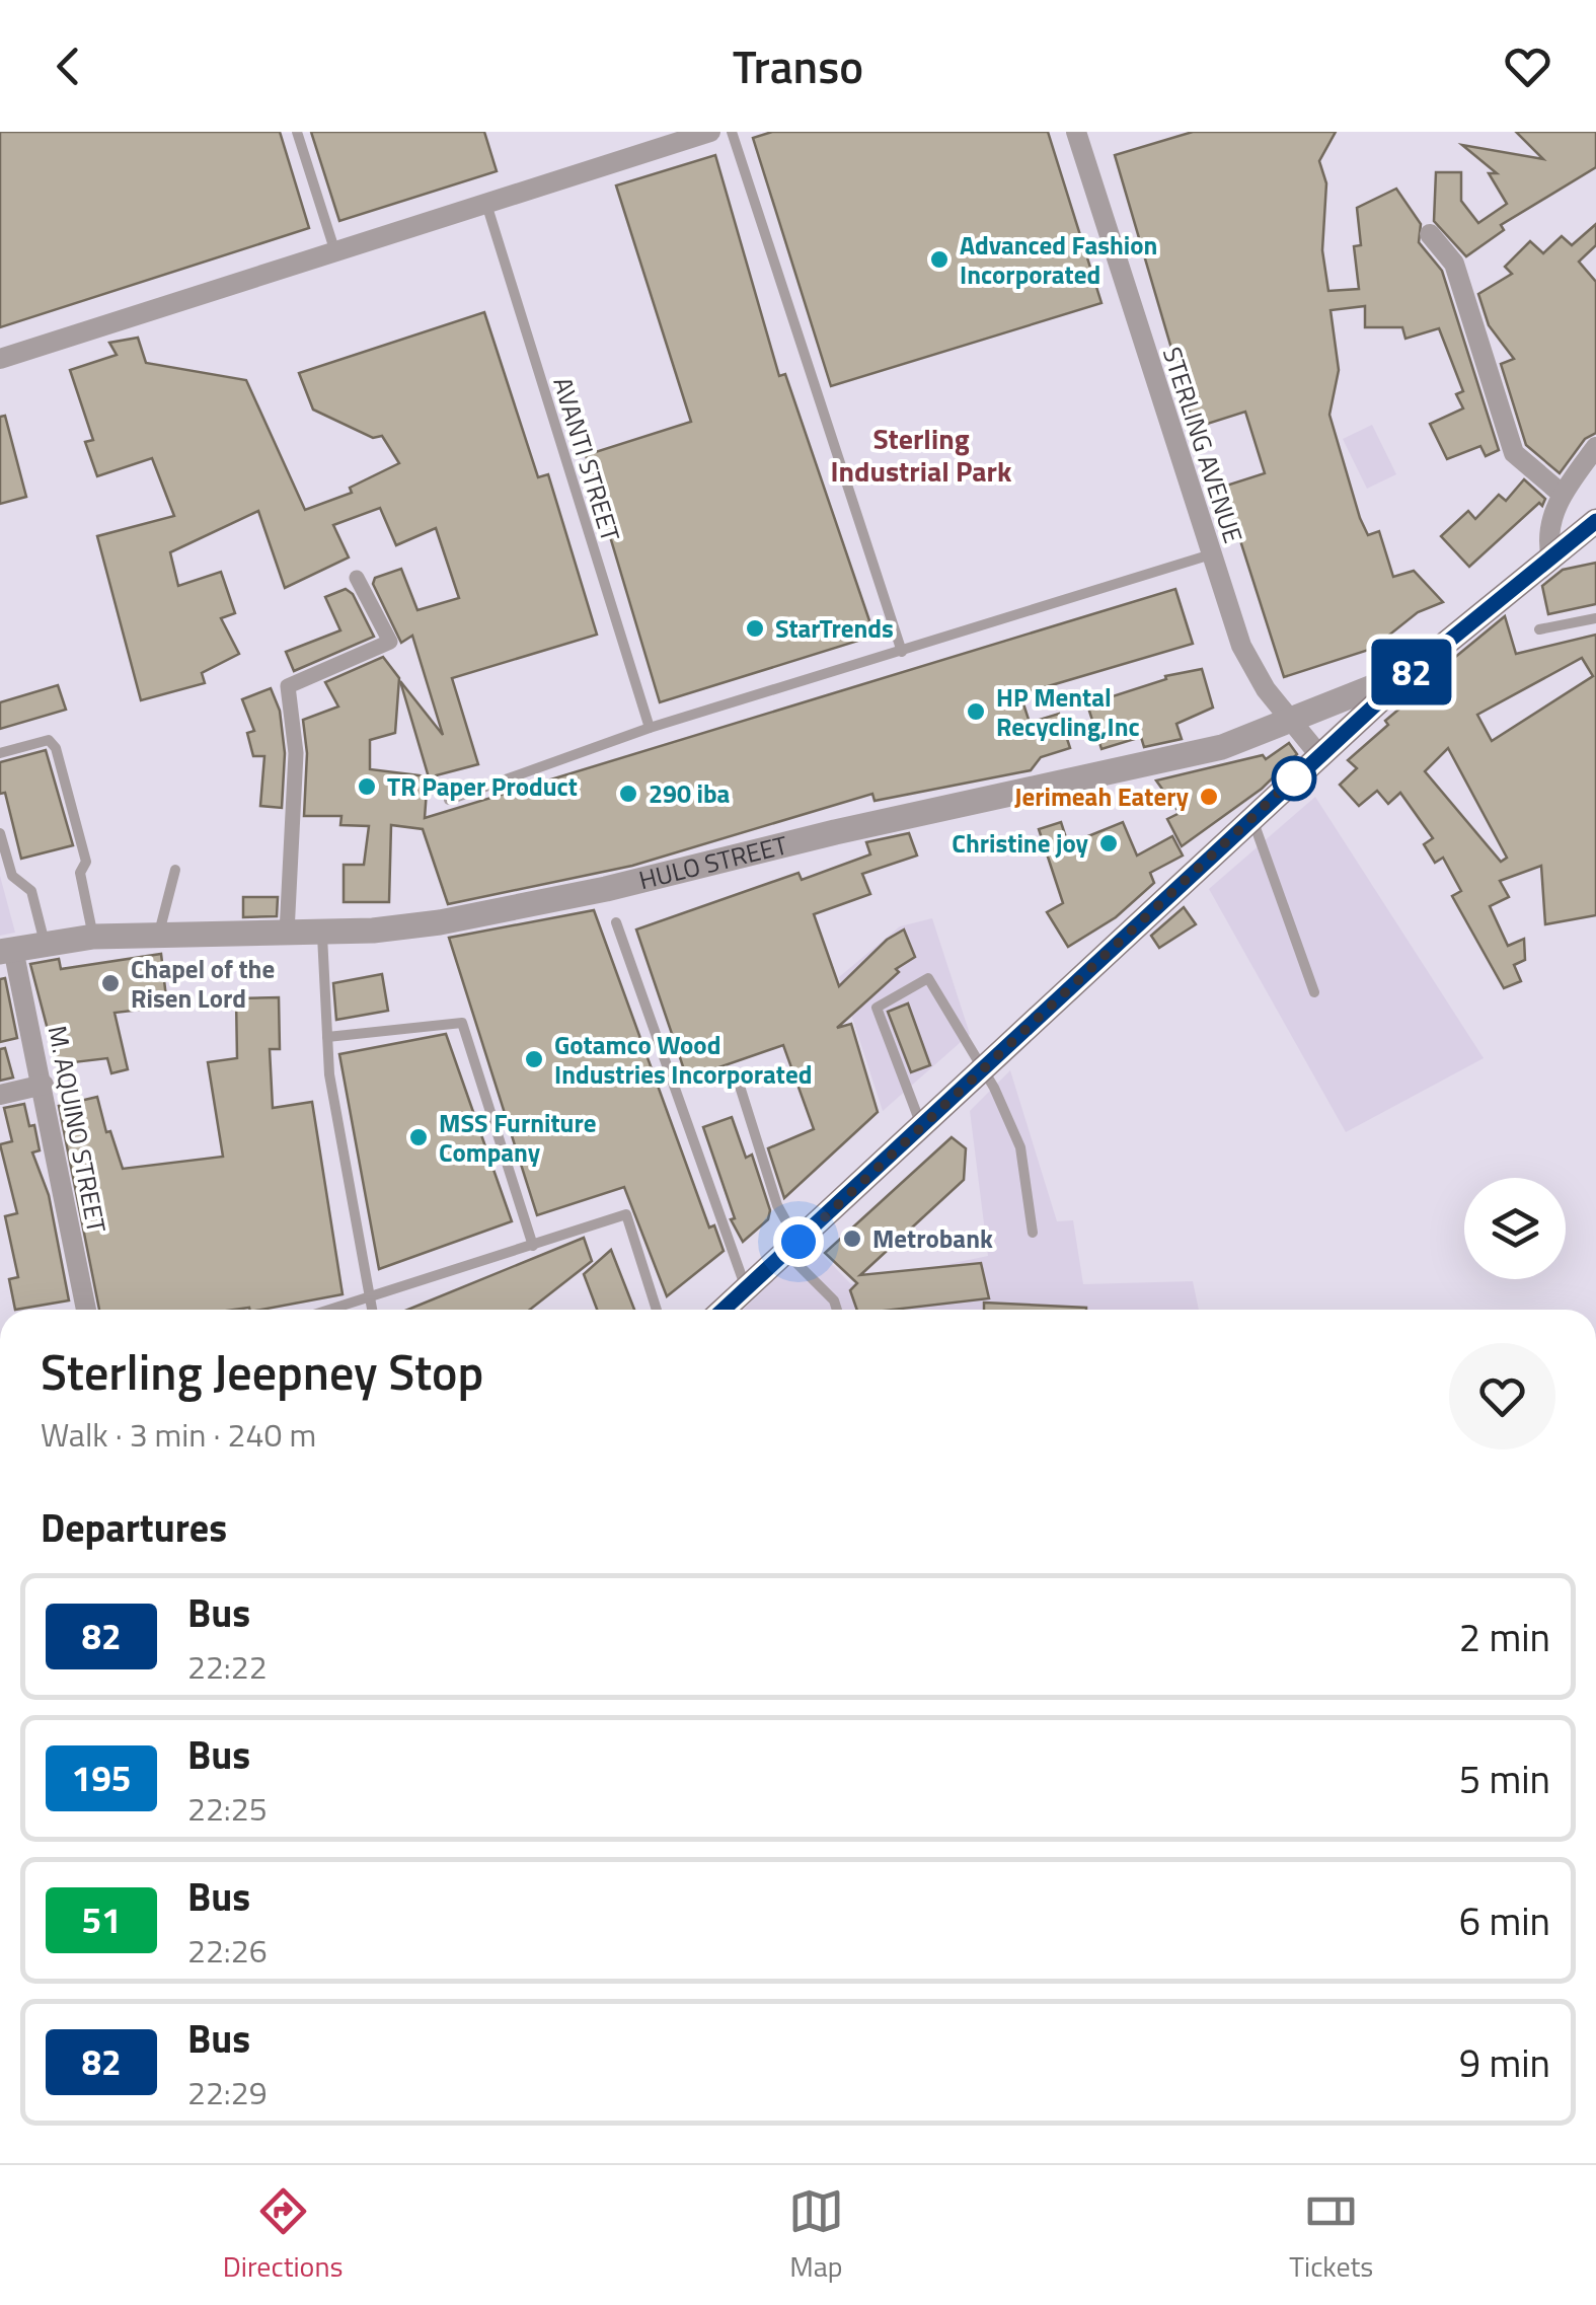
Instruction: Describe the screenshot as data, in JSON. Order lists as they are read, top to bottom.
{
  "streets": {
    "street": ["STERLING AVENUE", "HULO STREET", "M. AQUINO STREET"],
    "lane": ["AVANTI STREET"]
  },
  "crossings": [
    ["STERLING AVENUE", "HULO STREET"],
    ["HULO STREET", "M. AQUINO STREET"]
  ],
  "districts": ["Sterling Industrial Park"],
  "places": [
    "Advanced Fashion Incorporated",
    "StarTrends",
    "HP Mental Recycling,Inc",
    "TR Paper Product",
    "290 iba",
    "Jerimeah Eatery",
    "Christine joy",
    "Chapel of the Risen Lord",
    "Gotamco Wood Industries Incorporated",
    "MSS Furniture Company",
    "Metrobank"
  ],
  "lines": ["bus line 82"],
  "page": {
    "header": "Transo",
    "on_map": "82",
    "heading": [
      ["Sterling Jeepney Stop", "Walk · 3 min · 240 m"],
      "Departures"
    ],
    "list": [
      {
        "mark": "82",
        "name": "Bus",
        "note": "22:22",
        "value": "2 min"
      },
      {
        "mark": "195",
        "name": "Bus",
        "note": "22:25",
        "value": "5 min"
      },
      {
        "mark": "51",
        "name": "Bus",
        "note": "22:26",
        "value": "6 min"
      },
      {
        "mark": "82",
        "name": "Bus",
        "note": "22:29",
        "value": "9 min"
      }
    ],
    "tabs": ["Directions", "Map", "Tickets"]
  }
}
